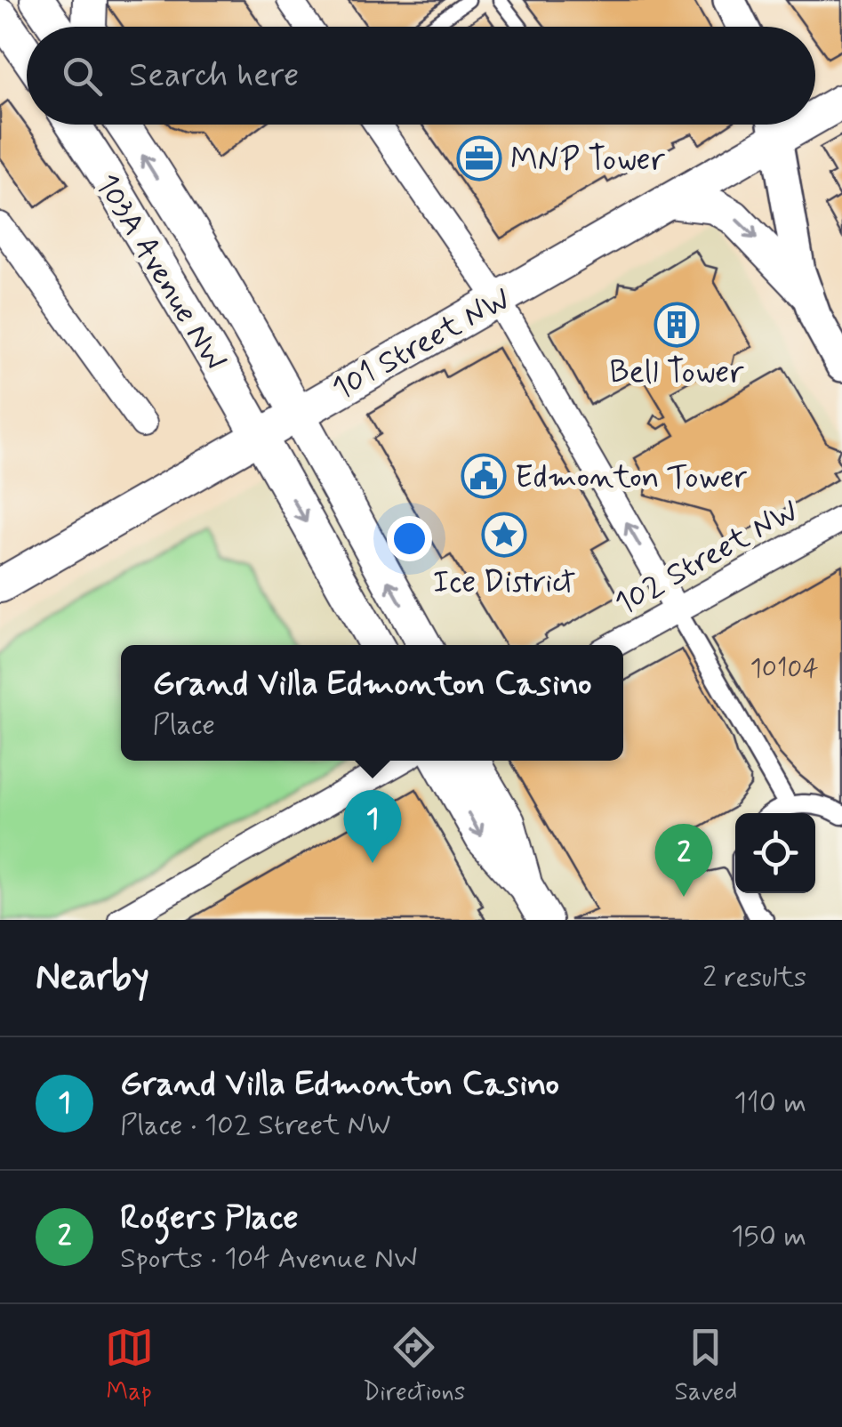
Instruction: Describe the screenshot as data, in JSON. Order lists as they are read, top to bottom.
{
  "streets": {
    "main road": ["103A Avenue NW", "101 Street NW"],
    "street": ["102 Street NW"]
  },
  "crossings": [
    ["103A Avenue NW", "101 Street NW"]
  ],
  "places": {
    "office": ["MNP Tower"],
    "building": ["Bell Tower"],
    "public building": ["Edmonton Tower"],
    "place": ["Ice District"]
  },
  "house_numbers": ["10104"],
  "page": {
    "search": "Search here",
    "popup": ["Grand Villa Edmonton Casino", "Place"],
    "pins": ["1", "2"],
    "heading": ["Nearby", "2 results"],
    "list": [
      {
        "mark": "1",
        "name": "Grand Villa Edmonton Casino",
        "note": "Place · 102 Street NW",
        "value": "110 m"
      },
      {
        "mark": "2",
        "name": "Rogers Place",
        "note": "Sports · 104 Avenue NW",
        "value": "150 m"
      }
    ],
    "nav": ["Map", "Directions", "Saved"]
  }
}
